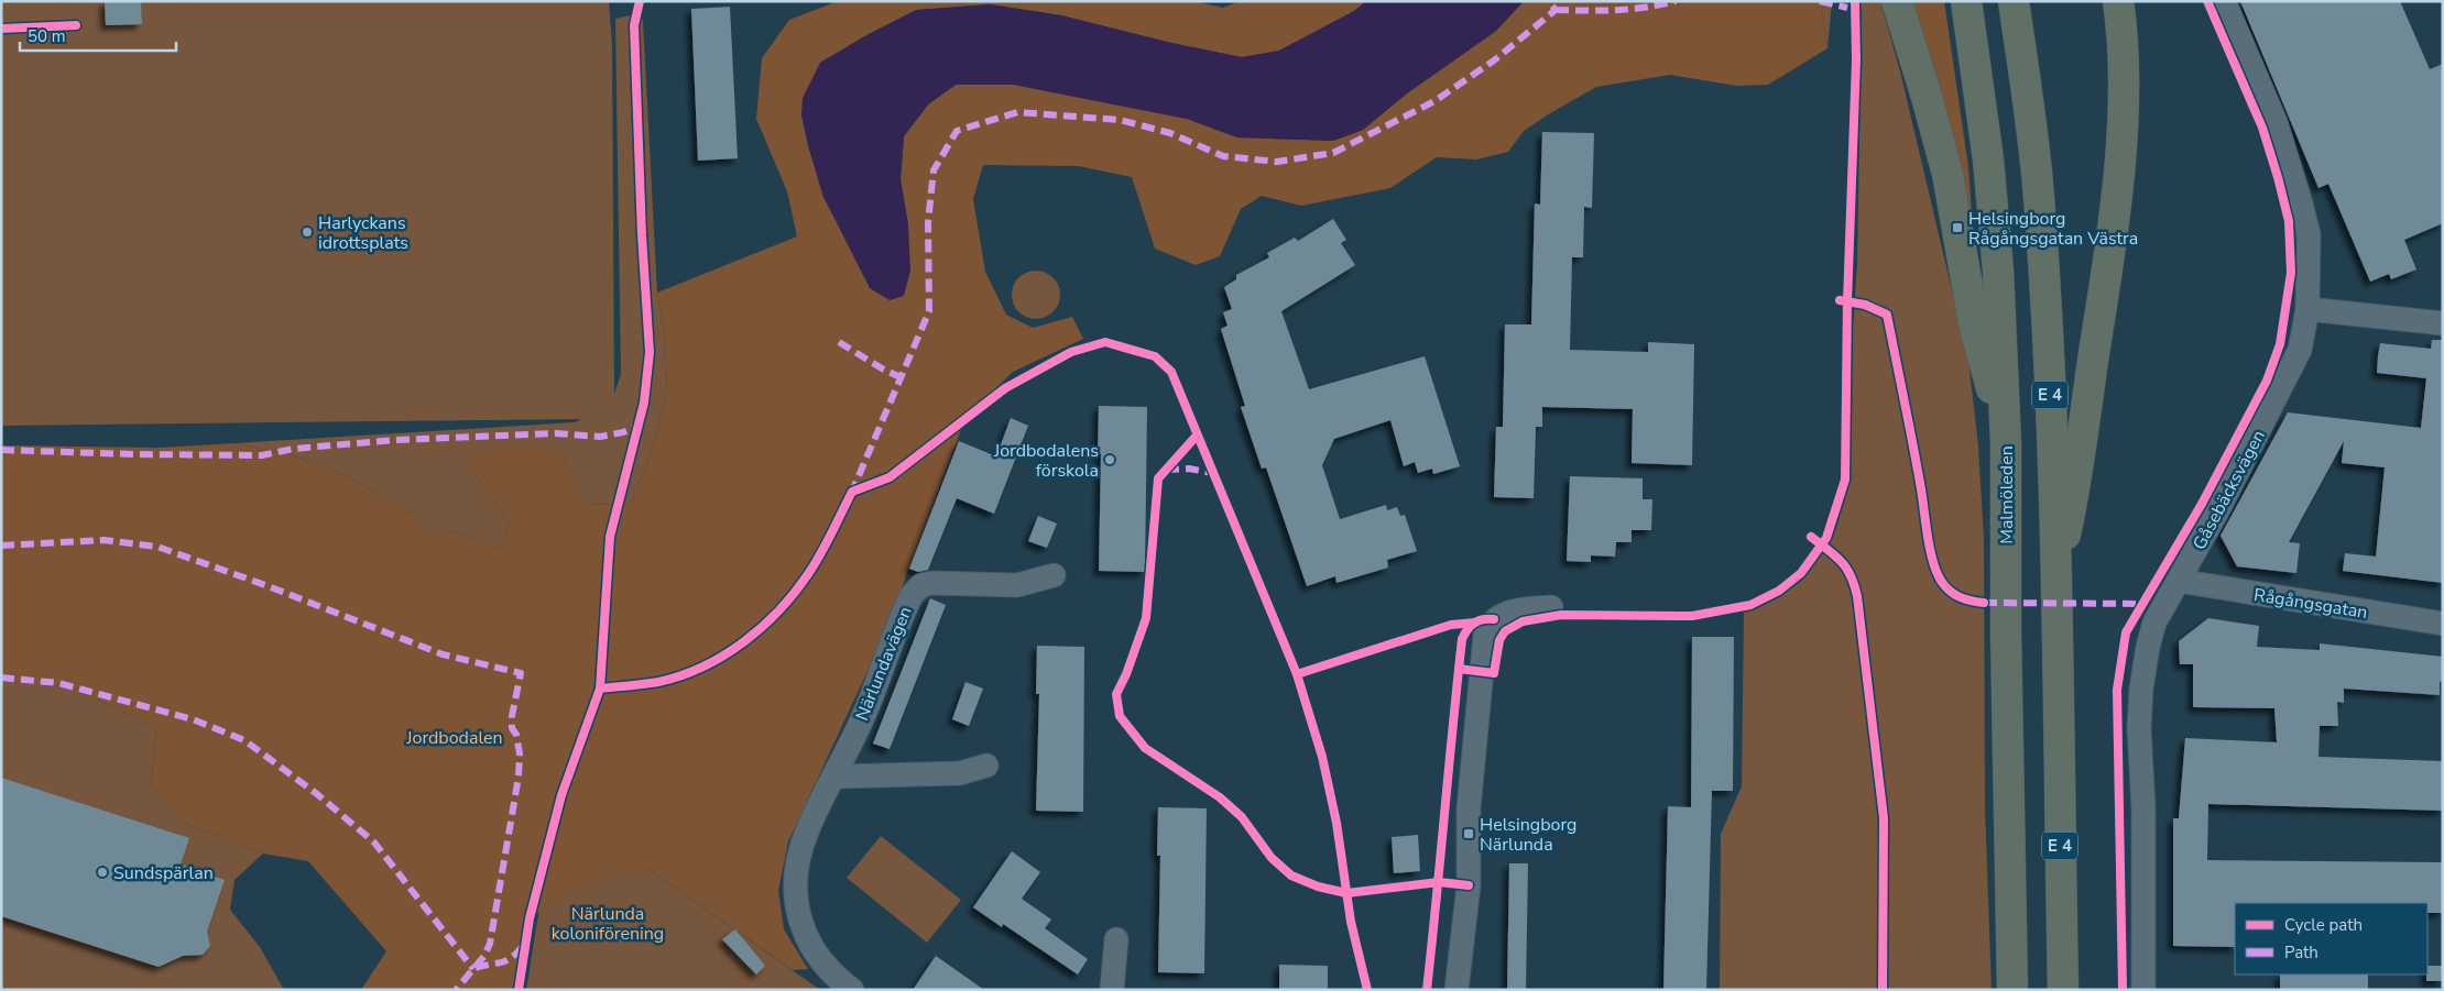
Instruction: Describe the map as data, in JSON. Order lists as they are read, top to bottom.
{
  "streets": {
    "highway": ["E 4", "Malmöleden"],
    "street": ["Gåsebäcksvägen", "Rågångsgatan", "Närlundavägen"]
  },
  "crossings": [
    ["Gåsebäcksvägen", "Rågångsgatan"]
  ],
  "parks": ["Jordbodalen", "Närlunda koloniförening"],
  "places": {
    "transit": ["Helsingborg Rågångsgatan Västra", "Helsingborg Närlunda"],
    "other": ["Harlyckans idrottsplats", "Jordbodalens förskola", "Sundspärlan"]
  },
  "legend": ["Cycle path", "Path"],
  "scale_bar": "50 m"
}
